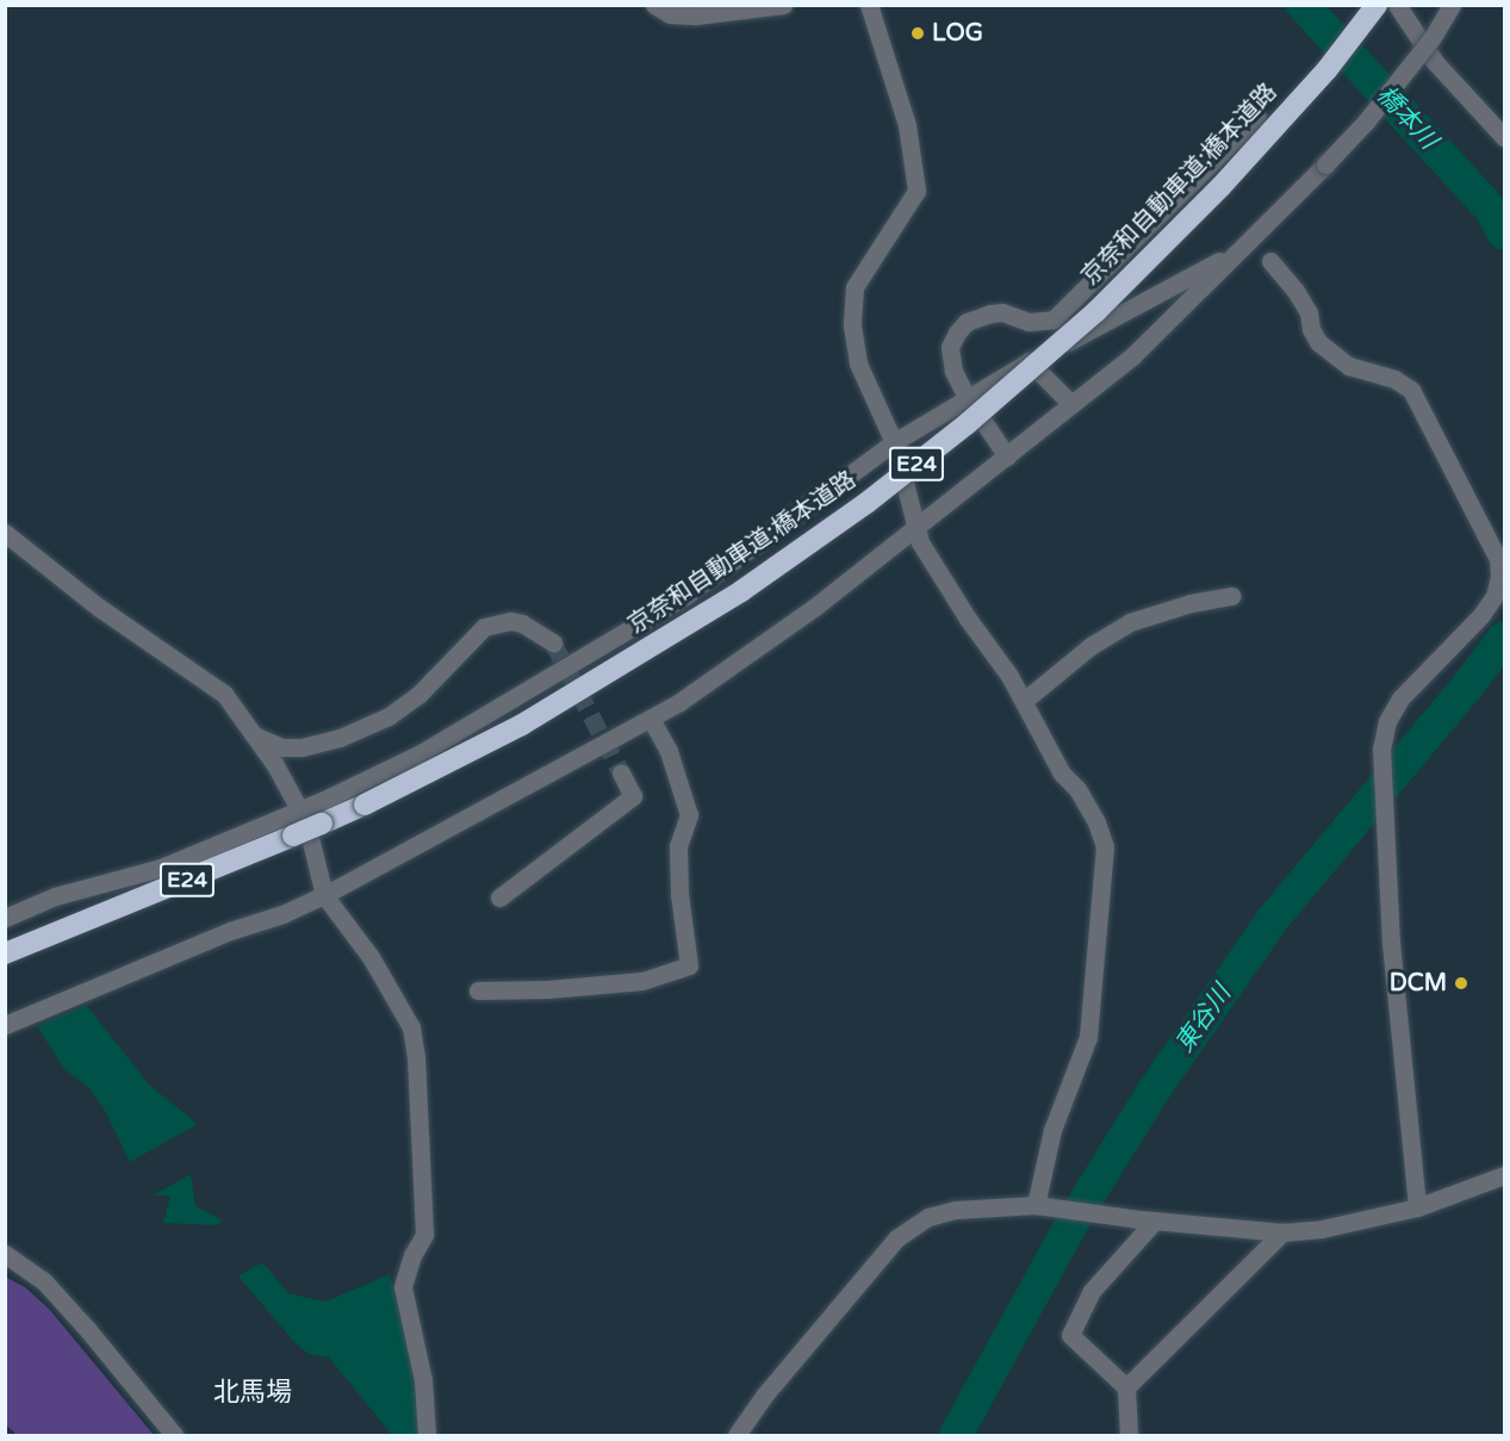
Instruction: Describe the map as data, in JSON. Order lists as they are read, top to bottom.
{
  "streets": {
    "highway": ["京奈和自動車道;橋本道路", "E24"]
  },
  "districts": ["北馬場"],
  "water": ["橋本川", "東谷川"],
  "places": ["LOG", "DCM"]
}
